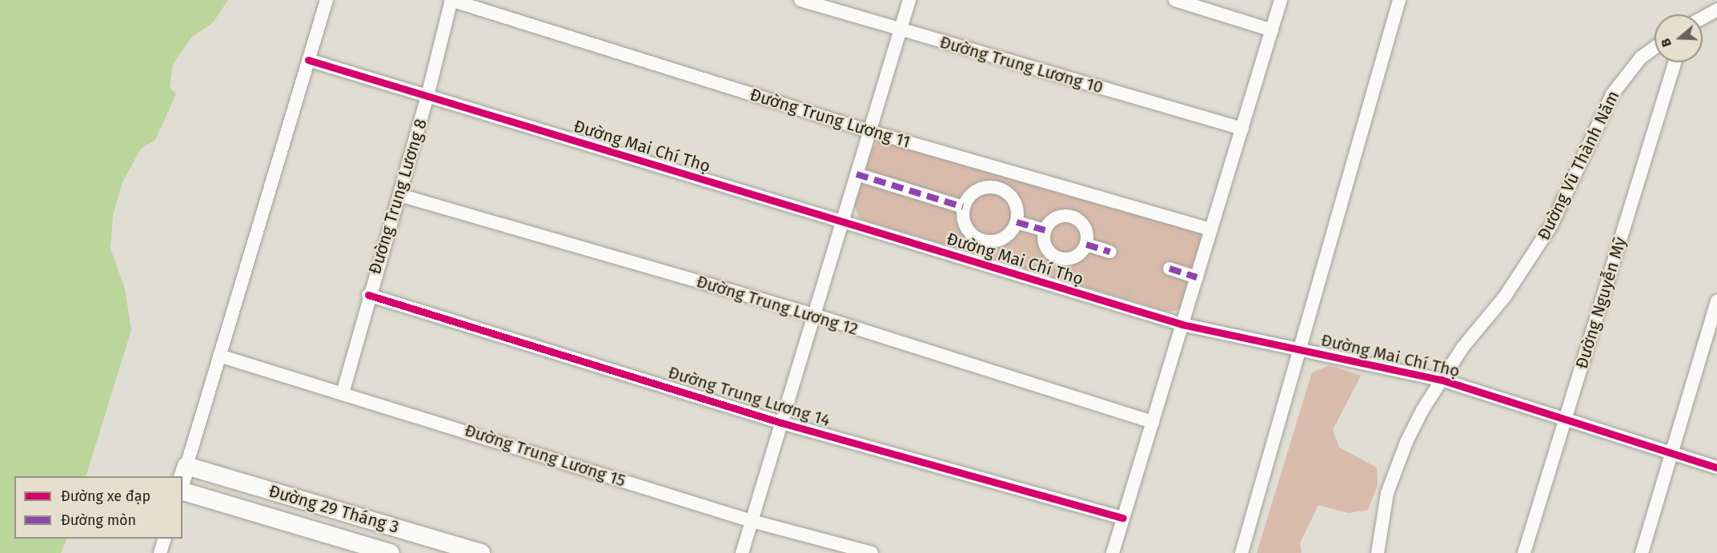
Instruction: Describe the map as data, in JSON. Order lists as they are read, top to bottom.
{
  "streets": {
    "street": [
      "Đường Trung Lương 10",
      "Đường Trung Lương 11",
      "Đường Mai Chí Thọ",
      "Đường Vũ Thành Năm",
      "Đường Trung Lương 8",
      "Đường Nguyễn Mỹ",
      "Đường Trung Lương 12",
      "Đường Trung Lương 14",
      "Đường Trung Lương 15",
      "Đường 29 Tháng 3"
    ]
  },
  "crossings": [
    ["Đường Trung Lương 11", "Đường Trung Lương 8"],
    ["Đường Mai Chí Thọ", "Đường Vũ Thành Năm"],
    ["Đường Mai Chí Thọ", "Đường Trung Lương 8"],
    ["Đường Mai Chí Thọ", "Đường Nguyễn Mỹ"],
    ["Đường Trung Lương 8", "Đường Trung Lương 12"],
    ["Đường Trung Lương 8", "Đường Trung Lương 14"],
    ["Đường Trung Lương 8", "Đường Trung Lương 15"]
  ],
  "legend": ["Đường xe đạp", "Đường mòn"],
  "north": "left"
}
